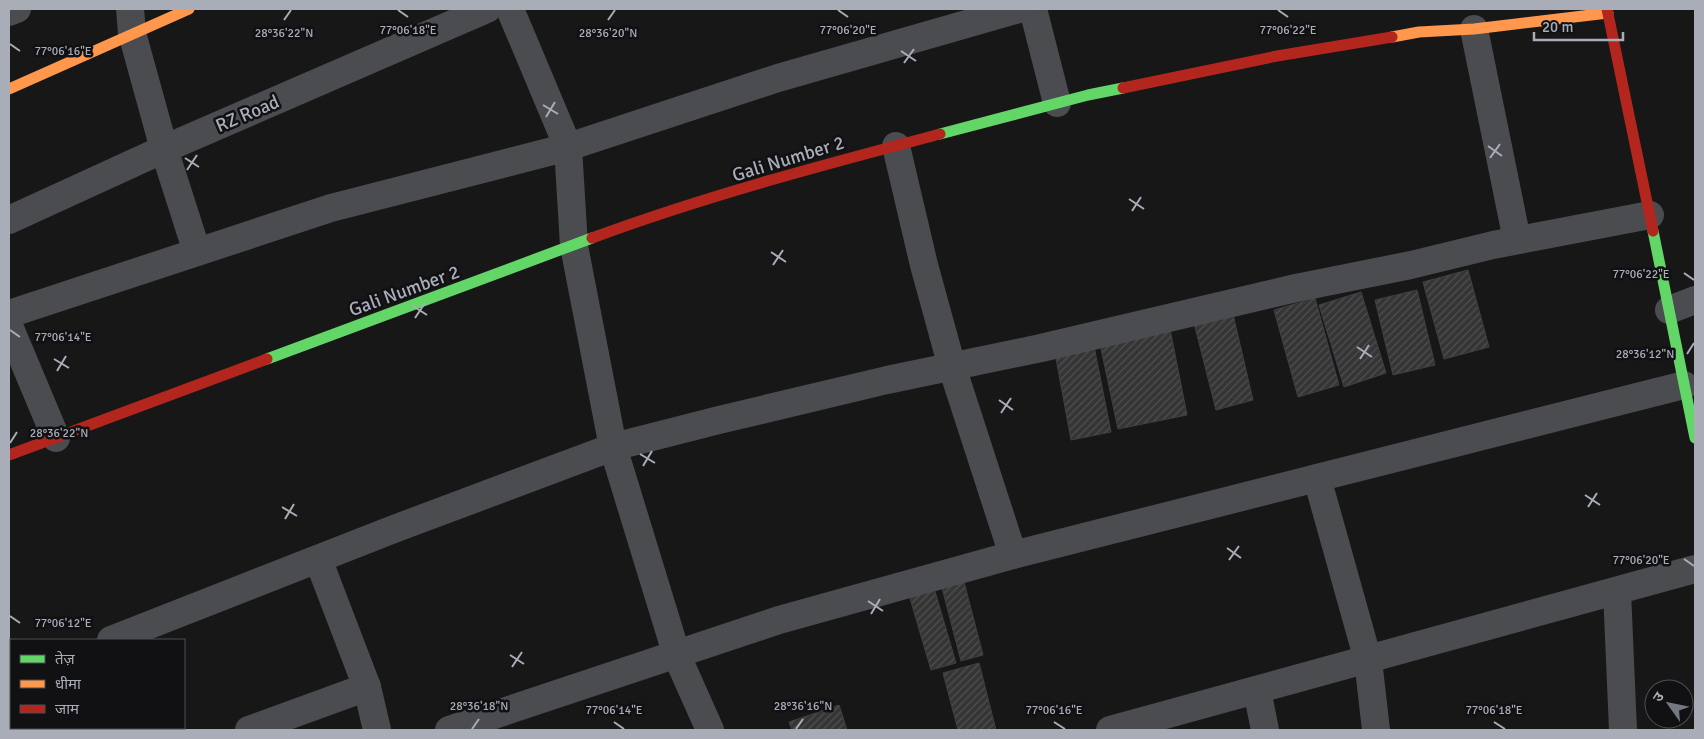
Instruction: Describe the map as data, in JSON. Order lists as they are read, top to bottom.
{
  "streets": {
    "street": ["RZ Road", "Gali Number 2"]
  },
  "legend": ["तेज़", "धीमा", "जाम"],
  "scale_bar": "20 m",
  "north": "top left",
  "coordinates": [
    "77°06'18\"E",
    "77°06'20\"E",
    "77°06'22\"E",
    "28°36'22\"N",
    "28°36'20\"N",
    "77°06'16\"E",
    "77°06'14\"E",
    "28°36'12\"N",
    "77°06'12\"E",
    "28°36'18\"N",
    "28°36'16\"N"
  ]
}
